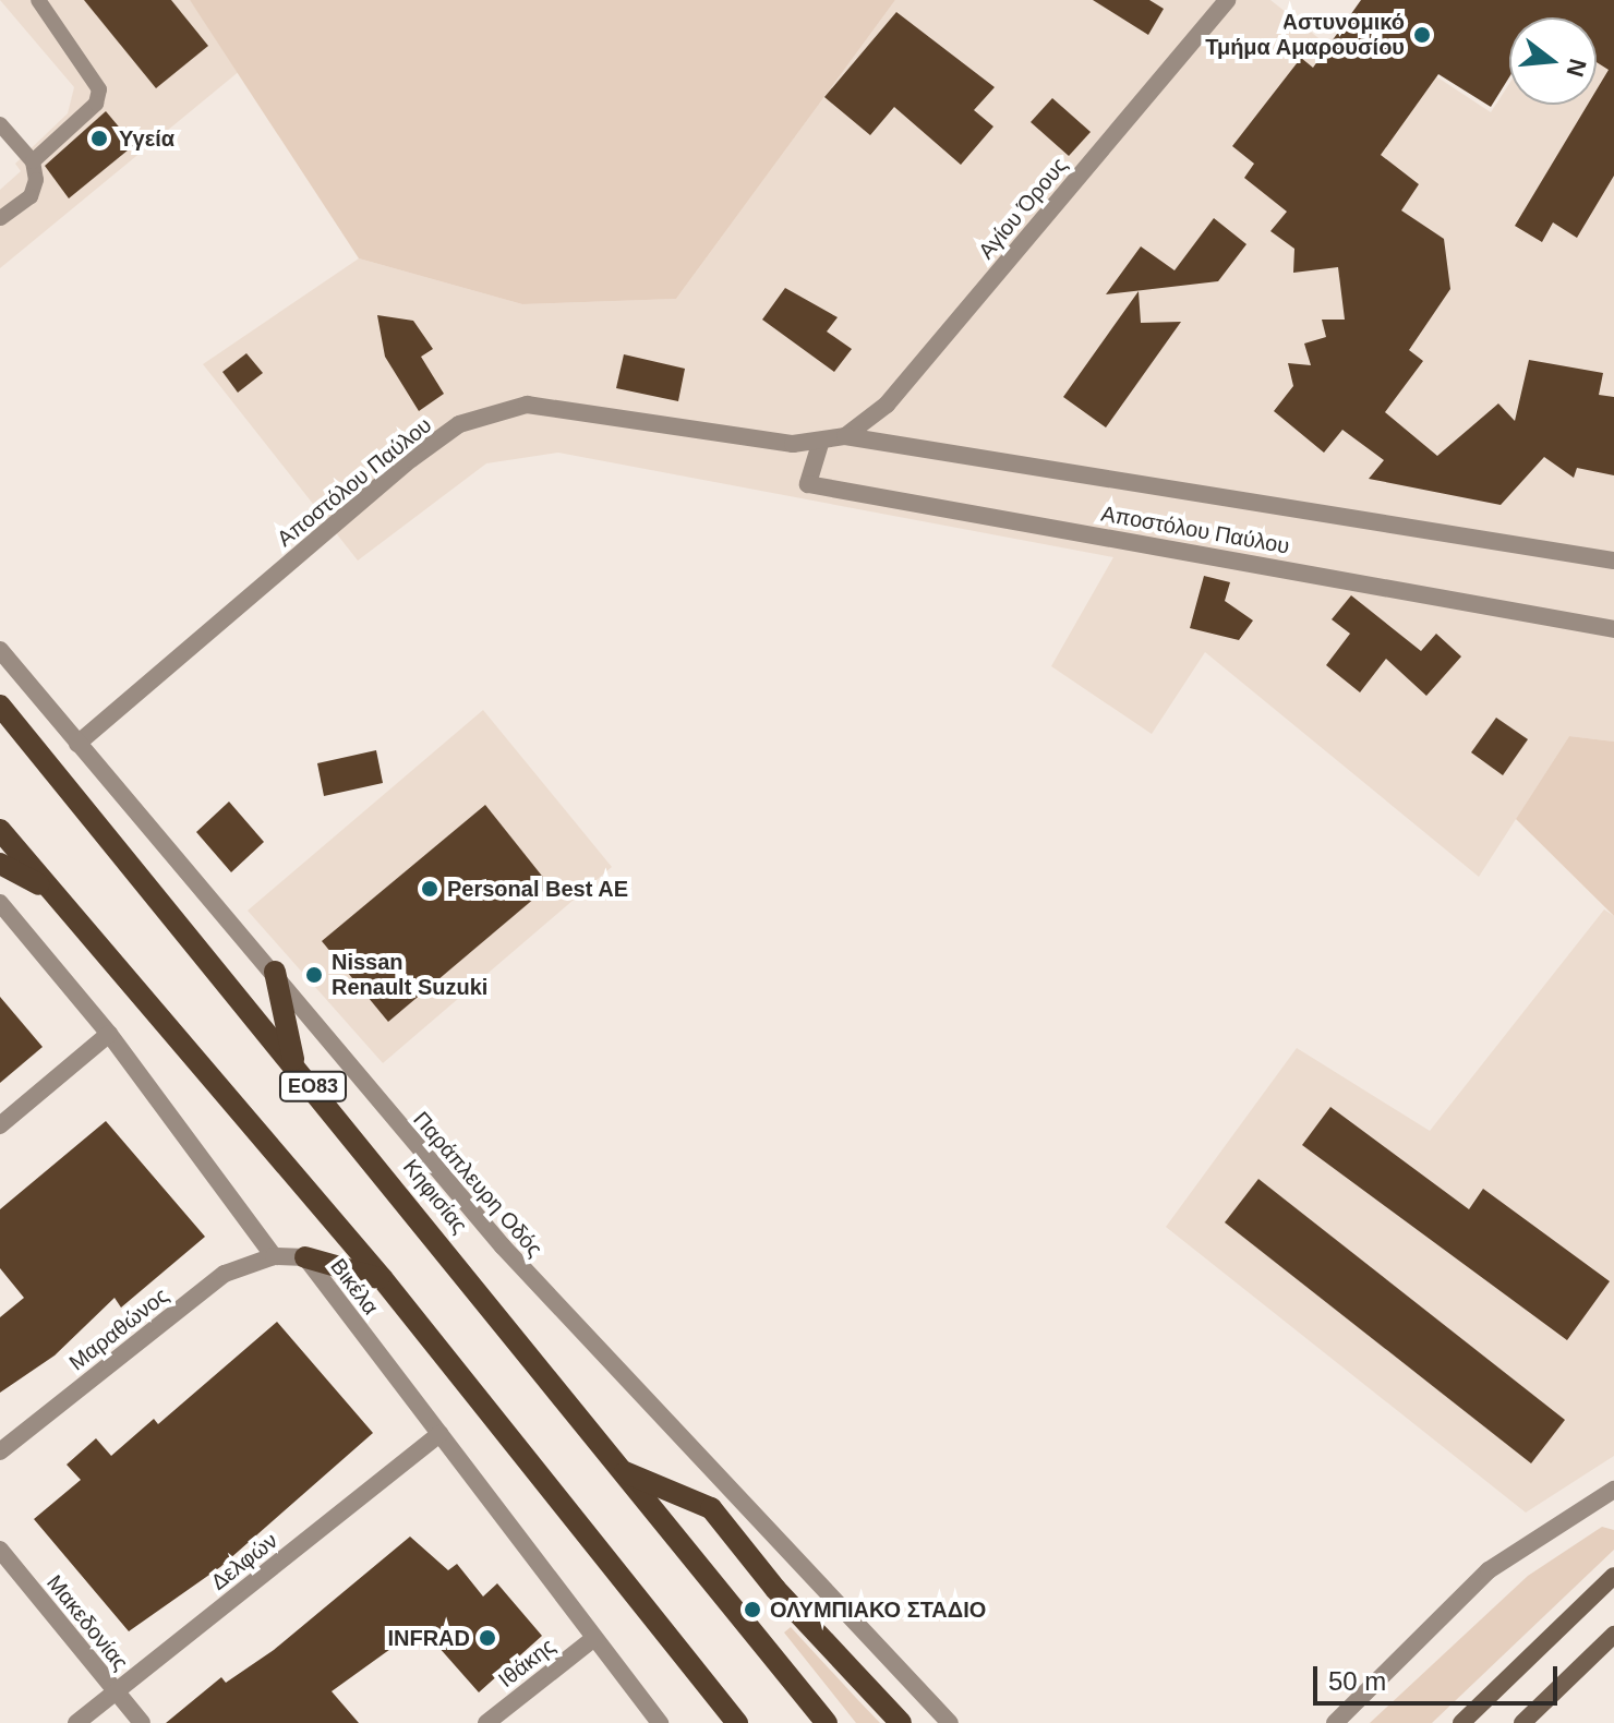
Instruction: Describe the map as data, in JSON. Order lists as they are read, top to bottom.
{
  "streets": {
    "main road": ["ΕΟ83", "Κηφισίας"],
    "street": [
      "Αγίου Όρους",
      "Αποστόλου Παύλου",
      "Παράπλευρη Οδός",
      "Βικέλα",
      "Μαραθώνος",
      "Δελφών",
      "Μακεδονίας",
      "Ιθάκης"
    ]
  },
  "crossings": [
    ["Αγίου Όρους", "Αποστόλου Παύλου"],
    ["Αποστόλου Παύλου", "Παράπλευρη Οδός"],
    ["Βικέλα", "Μαραθώνος"],
    ["Βικέλα", "Δελφών"],
    ["Βικέλα", "Ιθάκης"],
    ["Δελφών", "Μακεδονίας"]
  ],
  "places": [
    "Αστυνομικό Τμήμα Αμαρουσίου",
    "Υγεία",
    "Personal Best AE",
    "Nissan Renault Suzuki",
    "ΟΛΥΜΠΙΑΚΟ ΣΤΑΔΙΟ",
    "INFRAD"
  ],
  "scale_bar": "50 m",
  "north": "right"
}
